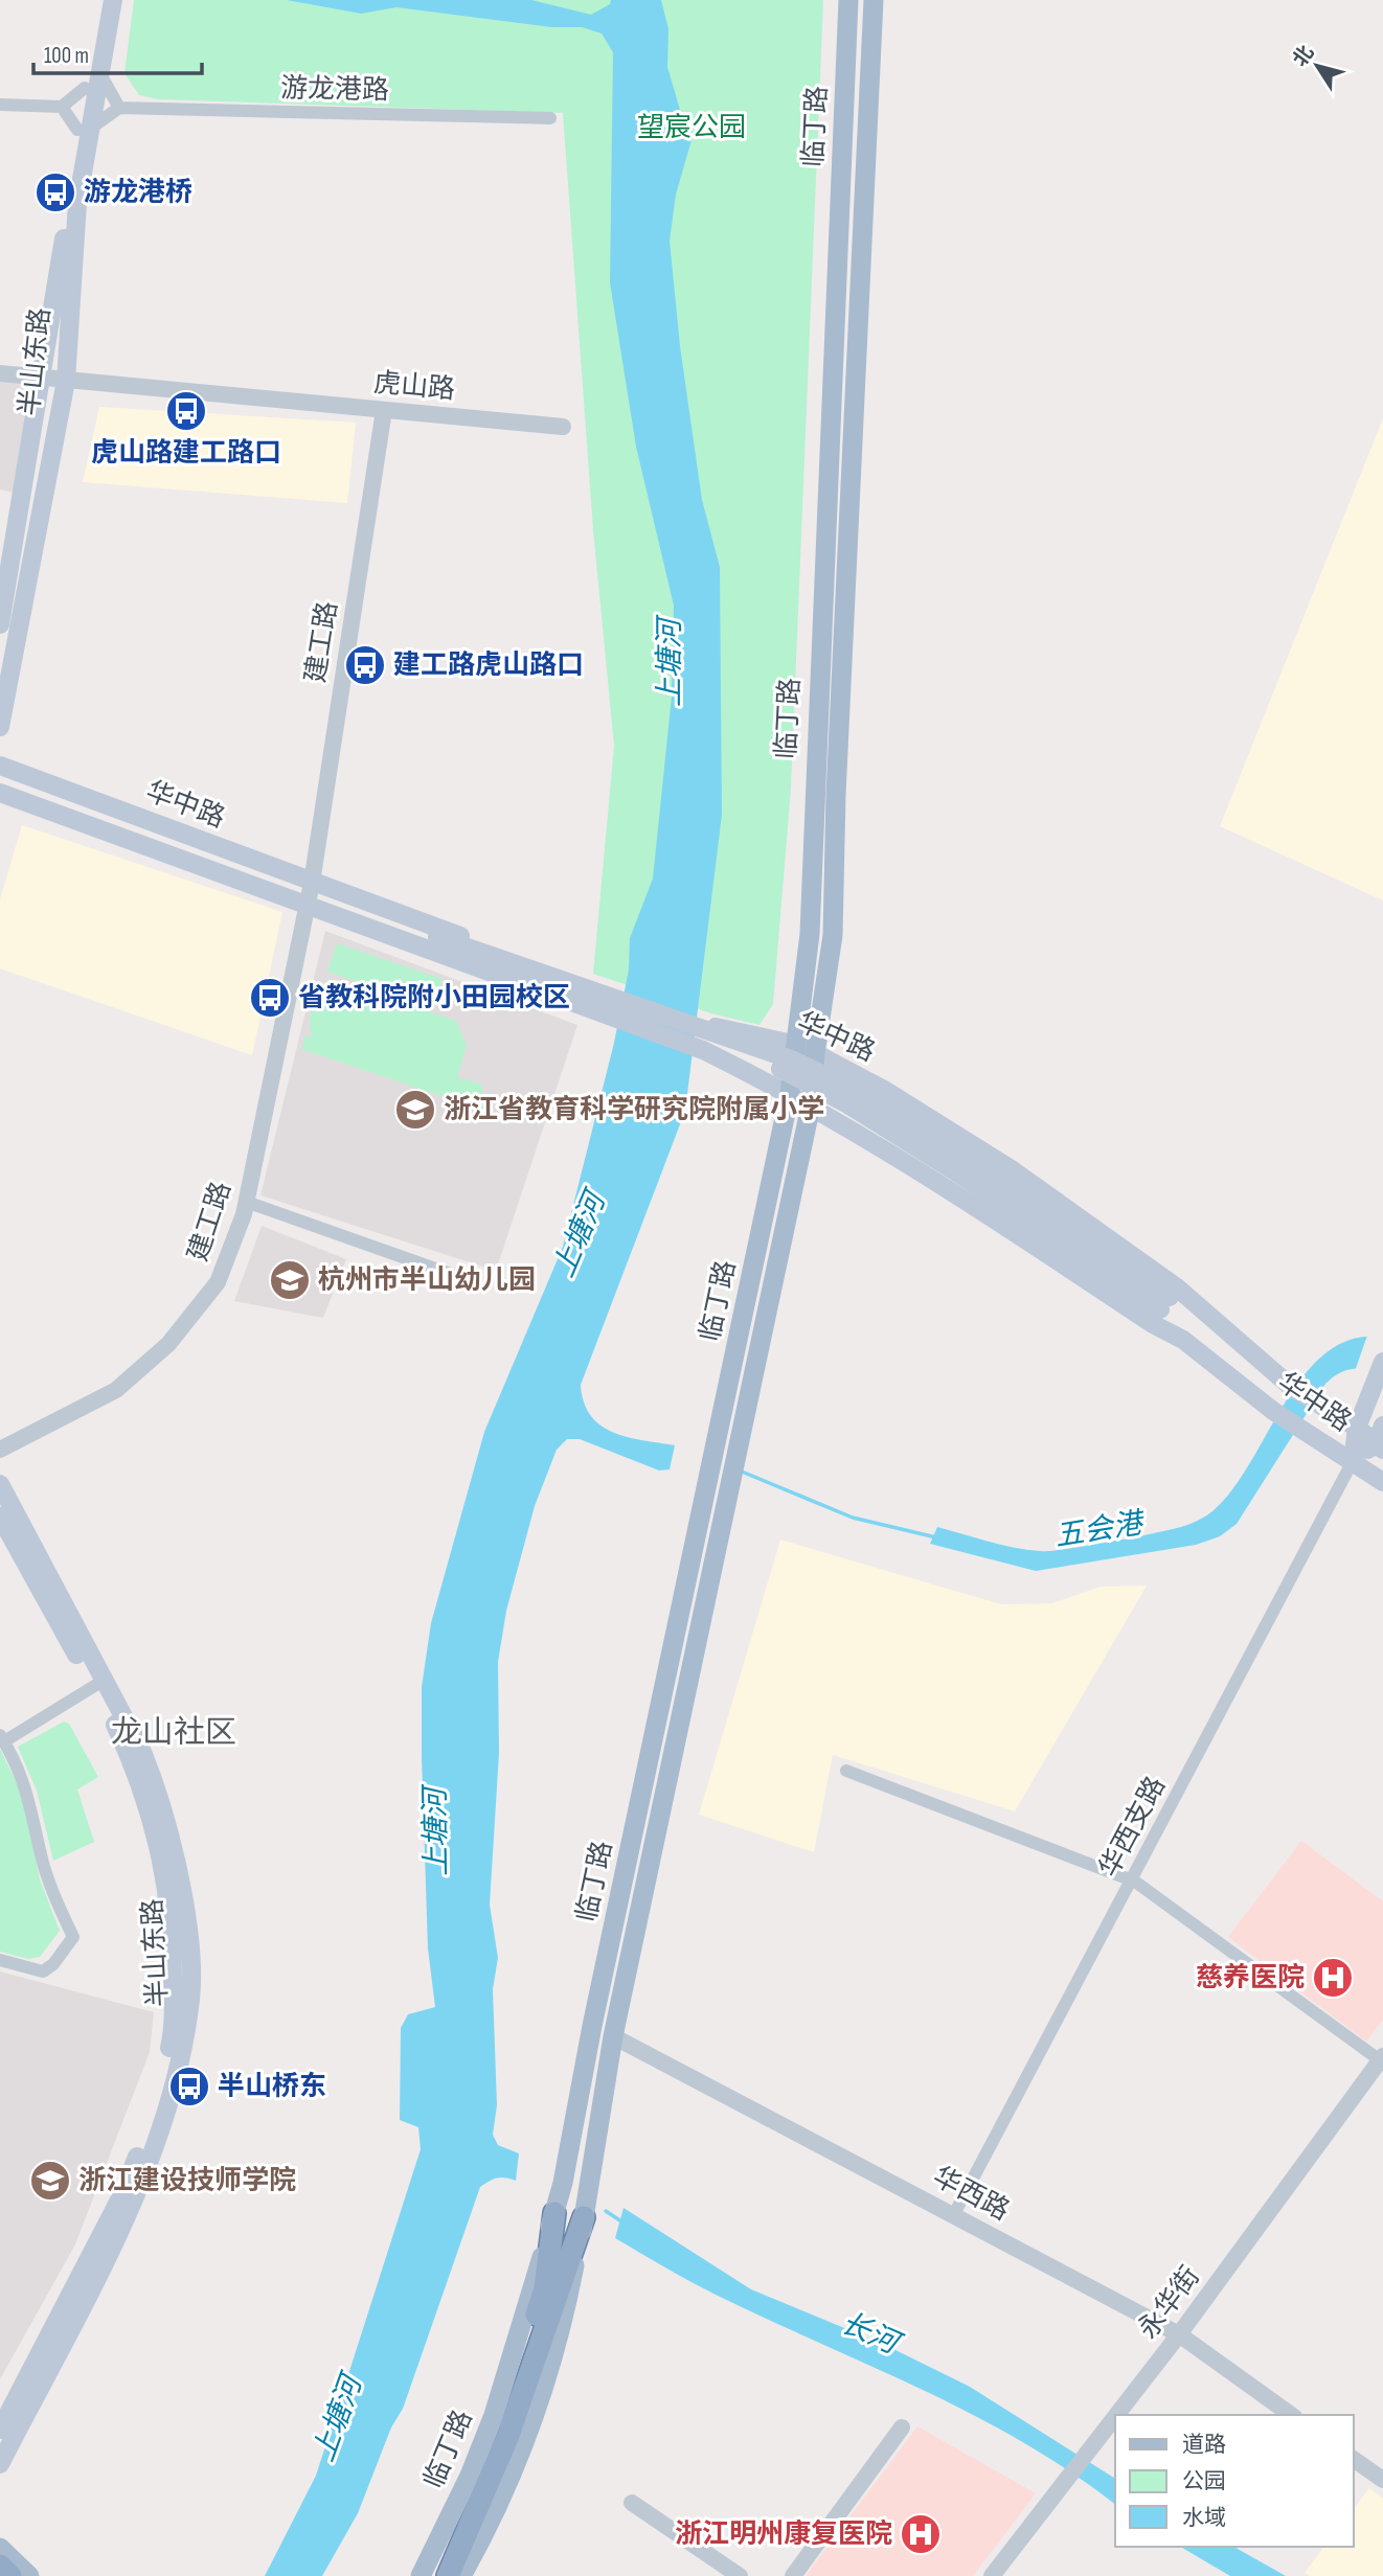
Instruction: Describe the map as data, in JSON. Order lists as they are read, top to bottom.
{
  "streets": {
    "main road": ["临丁路", "半山东路", "华中路"],
    "street": [
      "游龙港路",
      "虎山路",
      "建工路",
      "华西支路",
      "华西路",
      "永华街"
    ]
  },
  "crossings": [
    ["临丁路", "华中路"],
    ["临丁路", "华西路"],
    ["半山东路", "虎山路"],
    ["虎山路", "建工路"],
    ["建工路", "华中路"],
    ["华中路", "华西支路"],
    ["华西支路", "华西路"],
    ["华西路", "永华街"]
  ],
  "districts": ["龙山社区"],
  "water": ["上塘河", "五会港", "长河"],
  "parks": ["望宸公园"],
  "places": {
    "bus stop": [
      "游龙港桥",
      "虎山路建工路口",
      "建工路虎山路口",
      "省教科院附小田园校区",
      "半山桥东"
    ],
    "school or university": ["浙江省教育科学研究院附属小学", "杭州市半山幼儿园", "浙江建设技师学院"],
    "hospital": ["慈养医院", "浙江明州康复医院"]
  },
  "legend": ["道路", "公园", "水域"],
  "scale_bar": "100 m",
  "north": "top left"
}
